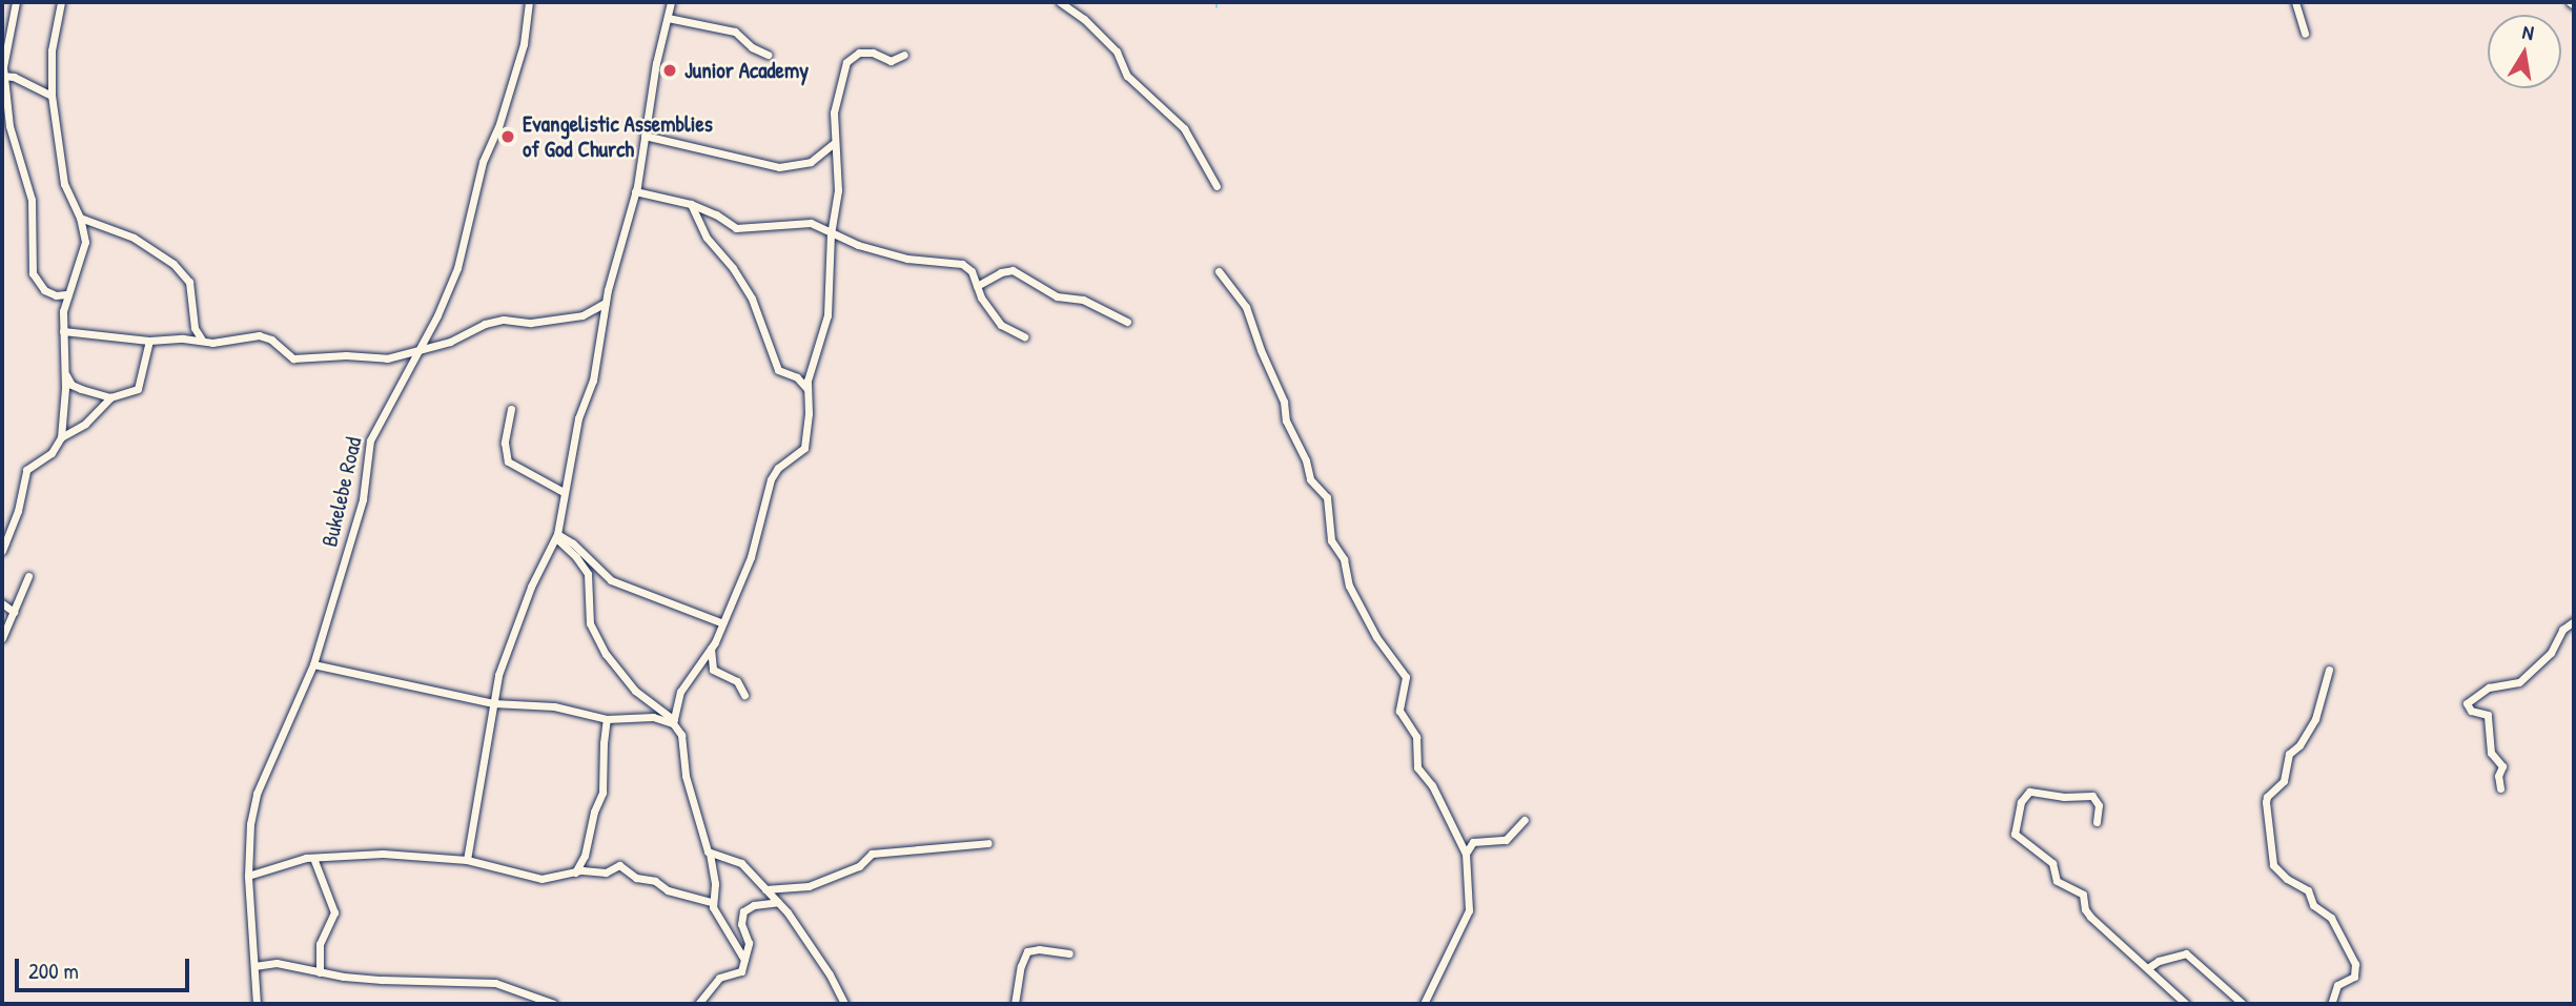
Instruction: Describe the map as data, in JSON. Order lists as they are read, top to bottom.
{
  "streets": {
    "street": ["Bukelebe Road"]
  },
  "places": ["Junior Academy", "Evangelistic Assemblies of God Church"],
  "scale_bar": "200 m",
  "north": "top"
}
